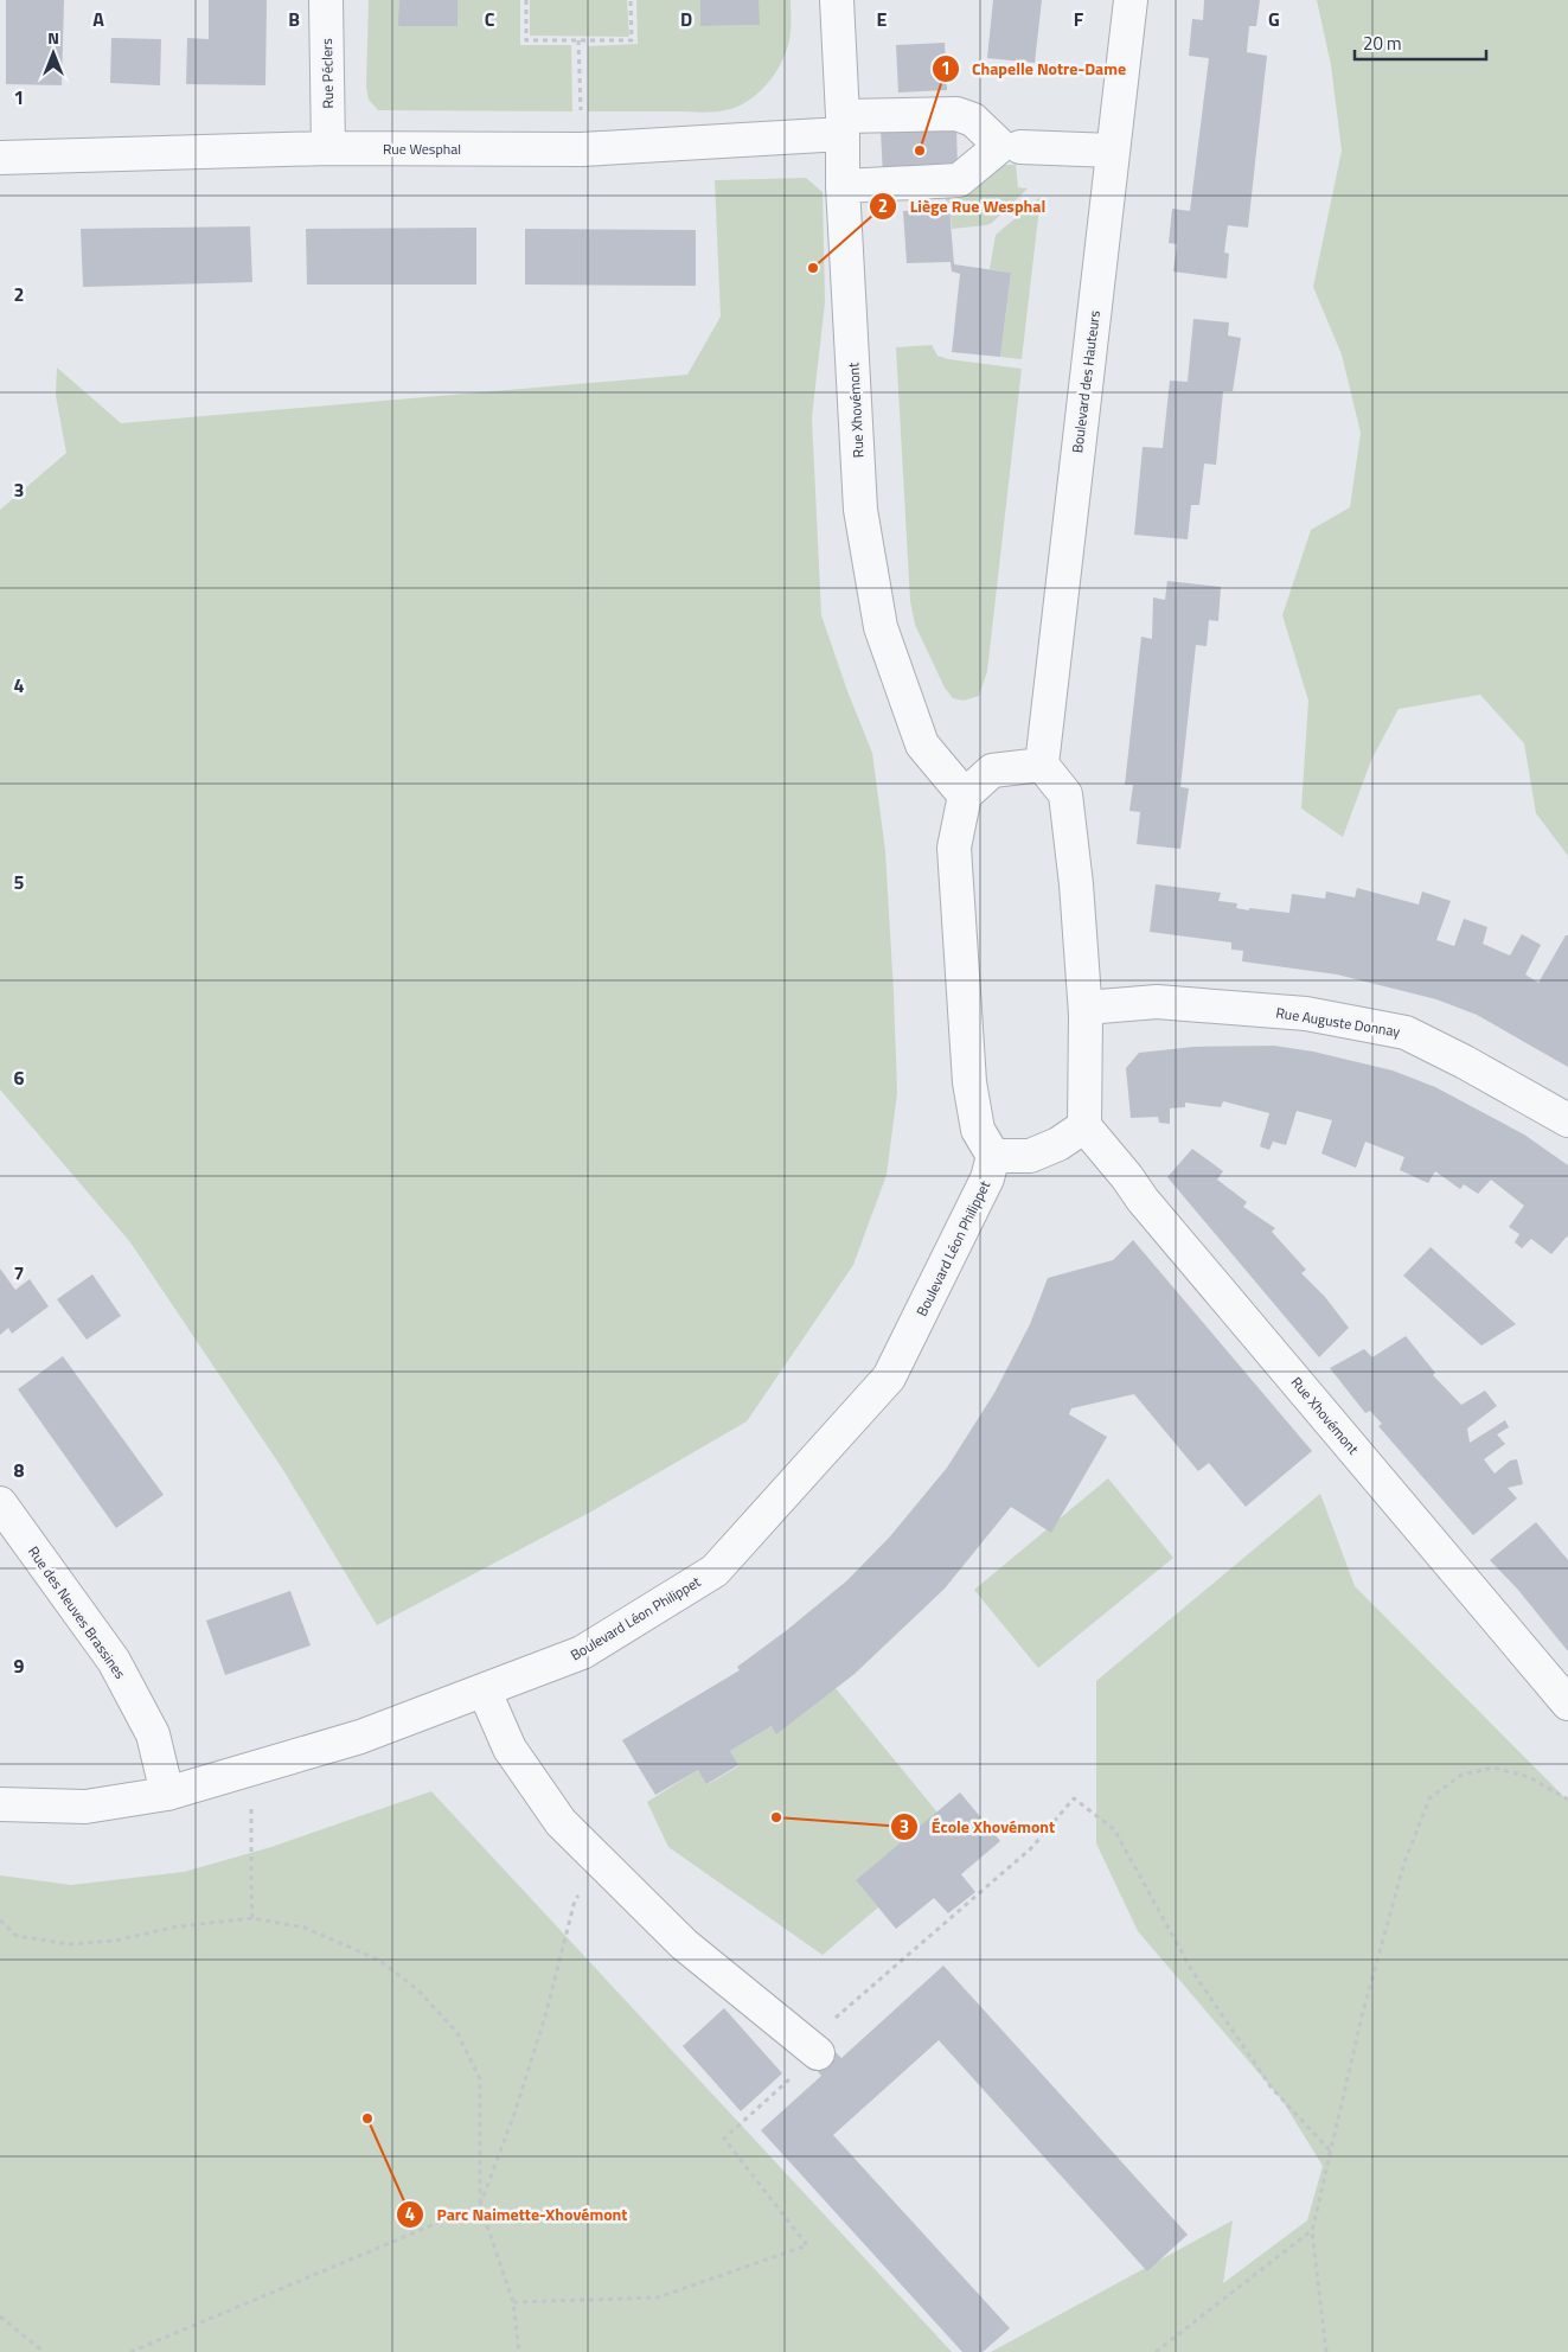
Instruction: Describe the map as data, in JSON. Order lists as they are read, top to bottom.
{
  "streets": {
    "street": [
      "Rue Péclers",
      "Rue Wesphal",
      "Boulevard des Hauteurs",
      "Rue Xhovémont",
      "Rue Auguste Donnay",
      "Boulevard Léon Philippet",
      "Rue des Neuves Brassines"
    ]
  },
  "crossings": [
    ["Rue Péclers", "Rue Wesphal"],
    ["Rue Wesphal", "Rue Xhovémont"],
    ["Boulevard Léon Philippet", "Rue des Neuves Brassines"]
  ],
  "places": [
    "Chapelle Notre-Dame",
    "Liège Rue Wesphal",
    "École Xhovémont",
    "Parc Naimette-Xhovémont"
  ],
  "scale_bar": "20 m",
  "north": "top",
  "grid": {
    "columns": [
      "A",
      "B",
      "C",
      "D",
      "E",
      "F",
      "G"
    ],
    "rows": [
      "1",
      "2",
      "3",
      "4",
      "5",
      "6",
      "7",
      "8",
      "9"
    ]
  }
}
